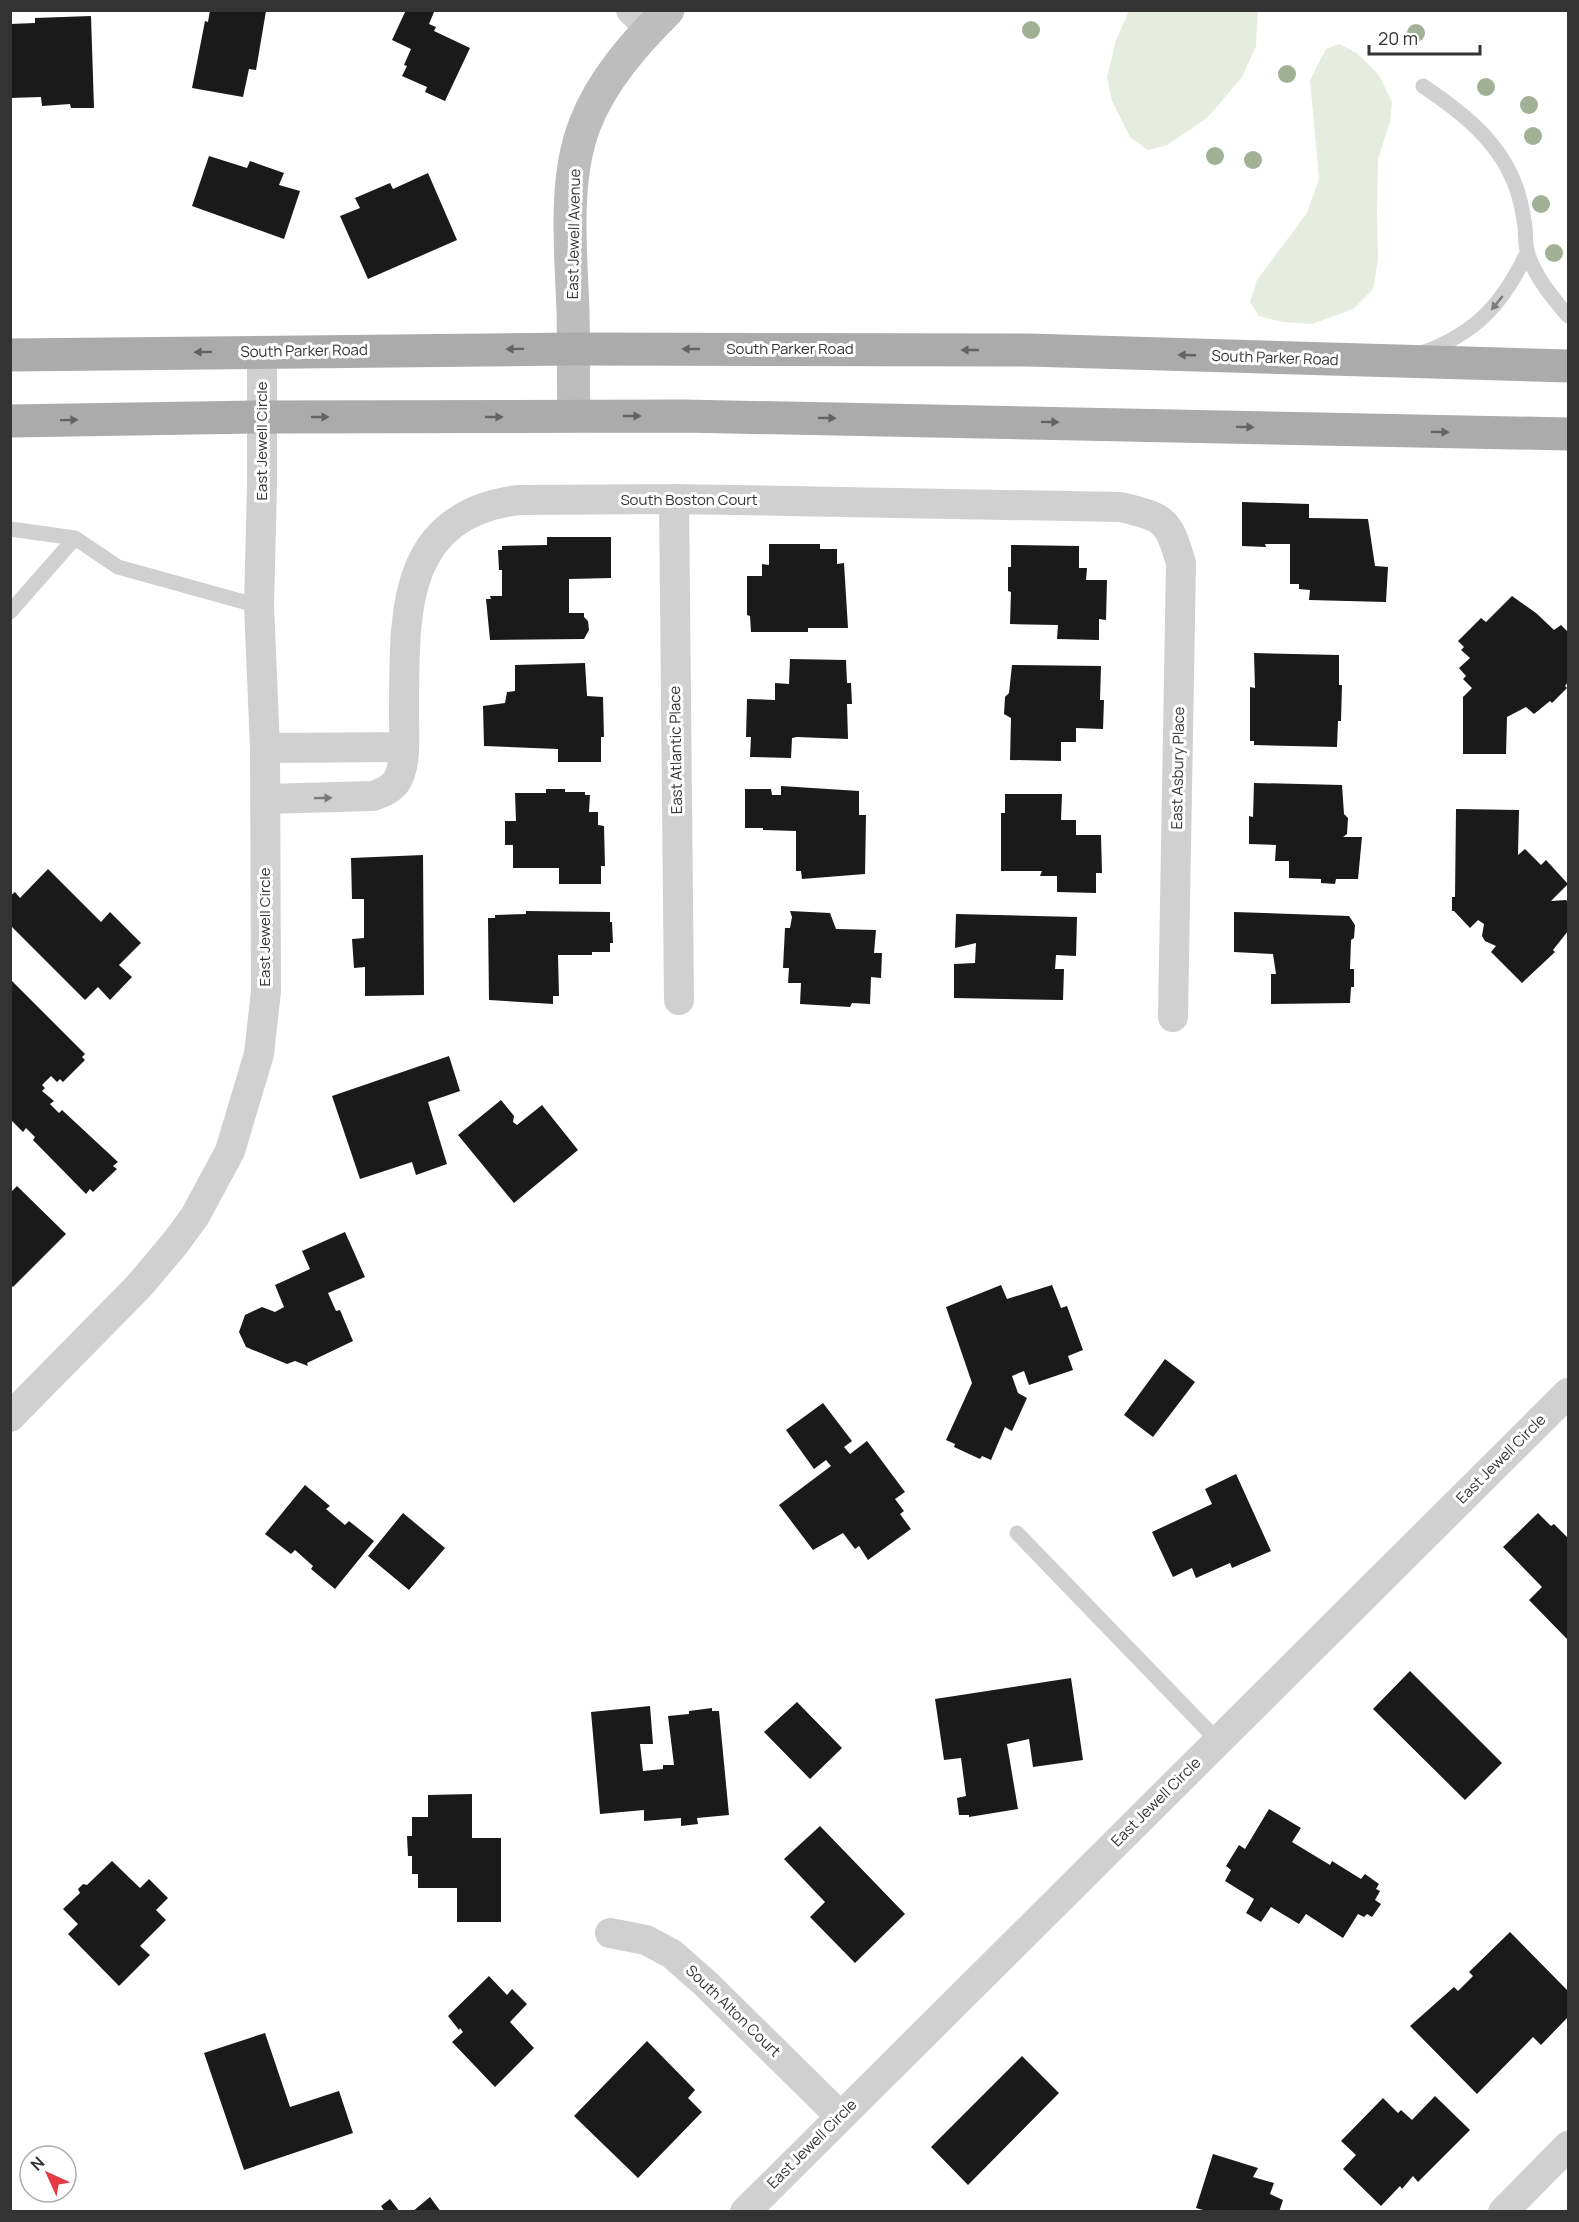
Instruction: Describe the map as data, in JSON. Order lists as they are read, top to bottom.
{
  "streets": {
    "main road": ["South Parker Road"],
    "street": [
      "East Jewell Avenue",
      "East Jewell Circle",
      "South Boston Court",
      "East Atlantic Place",
      "East Asbury Place",
      "South Alton Court"
    ]
  },
  "crossings": [
    ["East Jewell Avenue", "South Parker Road"],
    ["South Parker Road", "East Jewell Circle"],
    ["East Jewell Circle", "South Boston Court"],
    ["East Jewell Circle", "South Alton Court"],
    ["South Boston Court", "East Atlantic Place"],
    ["South Boston Court", "East Asbury Place"]
  ],
  "scale_bar": "20 m",
  "north": "top left"
}
